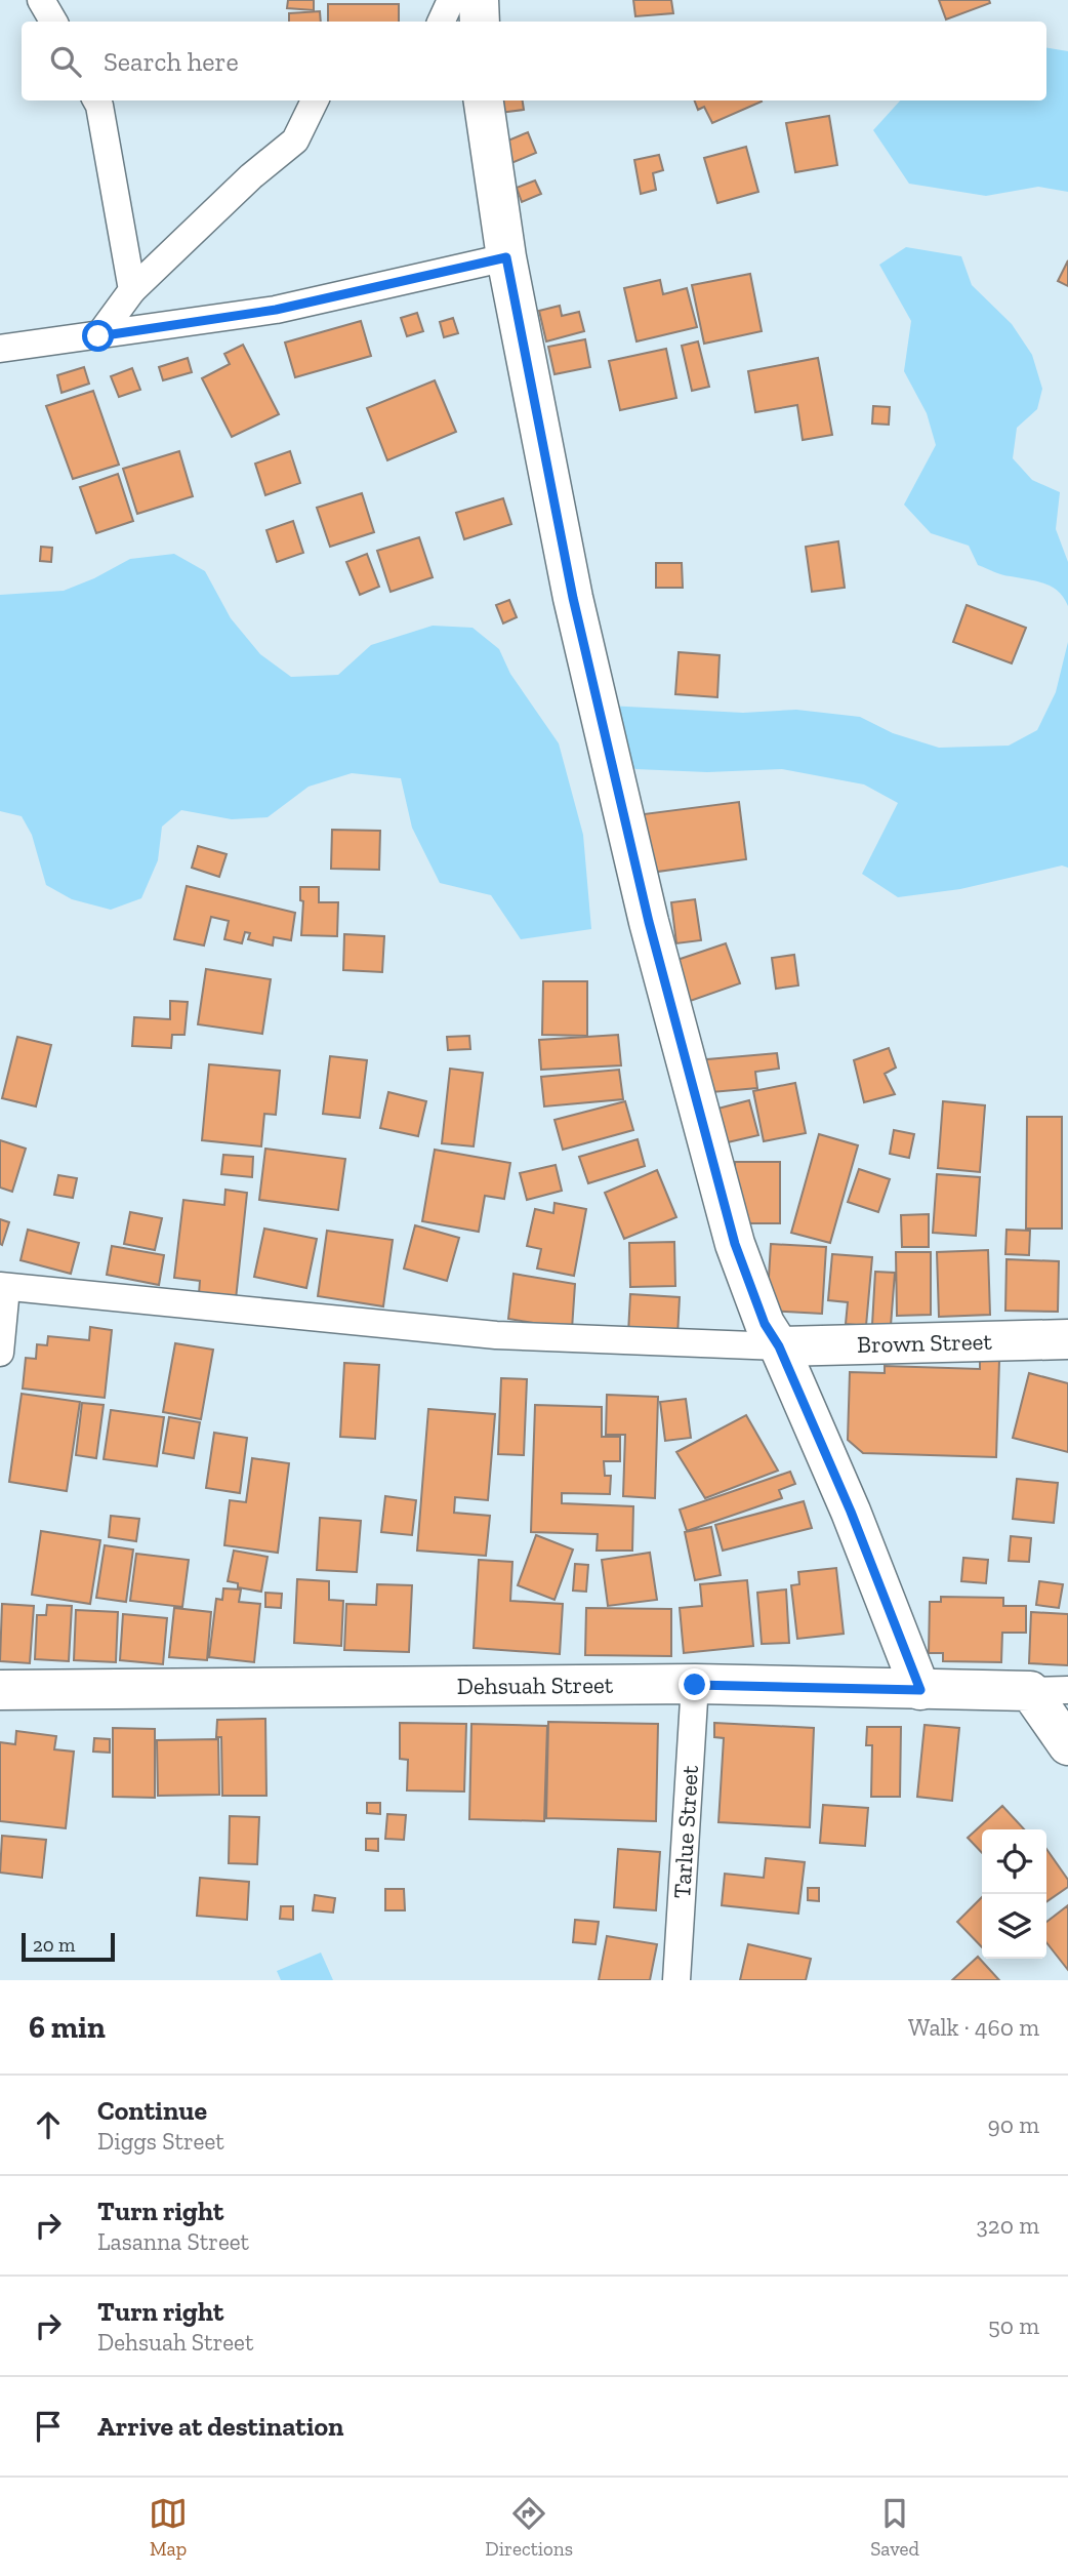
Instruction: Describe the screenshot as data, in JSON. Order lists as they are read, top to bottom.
{
  "streets": {
    "street": ["Brown Street", "Dehsuah Street", "Tarlue Street"]
  },
  "crossings": [
    ["Dehsuah Street", "Tarlue Street"]
  ],
  "scale_bar": "20 m",
  "page": {
    "search": "Search here",
    "scale": "20 m",
    "heading": ["6 min", "Walk · 460 m"],
    "list": [
      ["Continue", "Diggs Street", "90 m"],
      ["Turn right", "Lasanna Street", "320 m"],
      ["Turn right", "Dehsuah Street", "50 m"],
      "Arrive at destination"
    ],
    "nav": ["Map", "Directions", "Saved"]
  }
}
